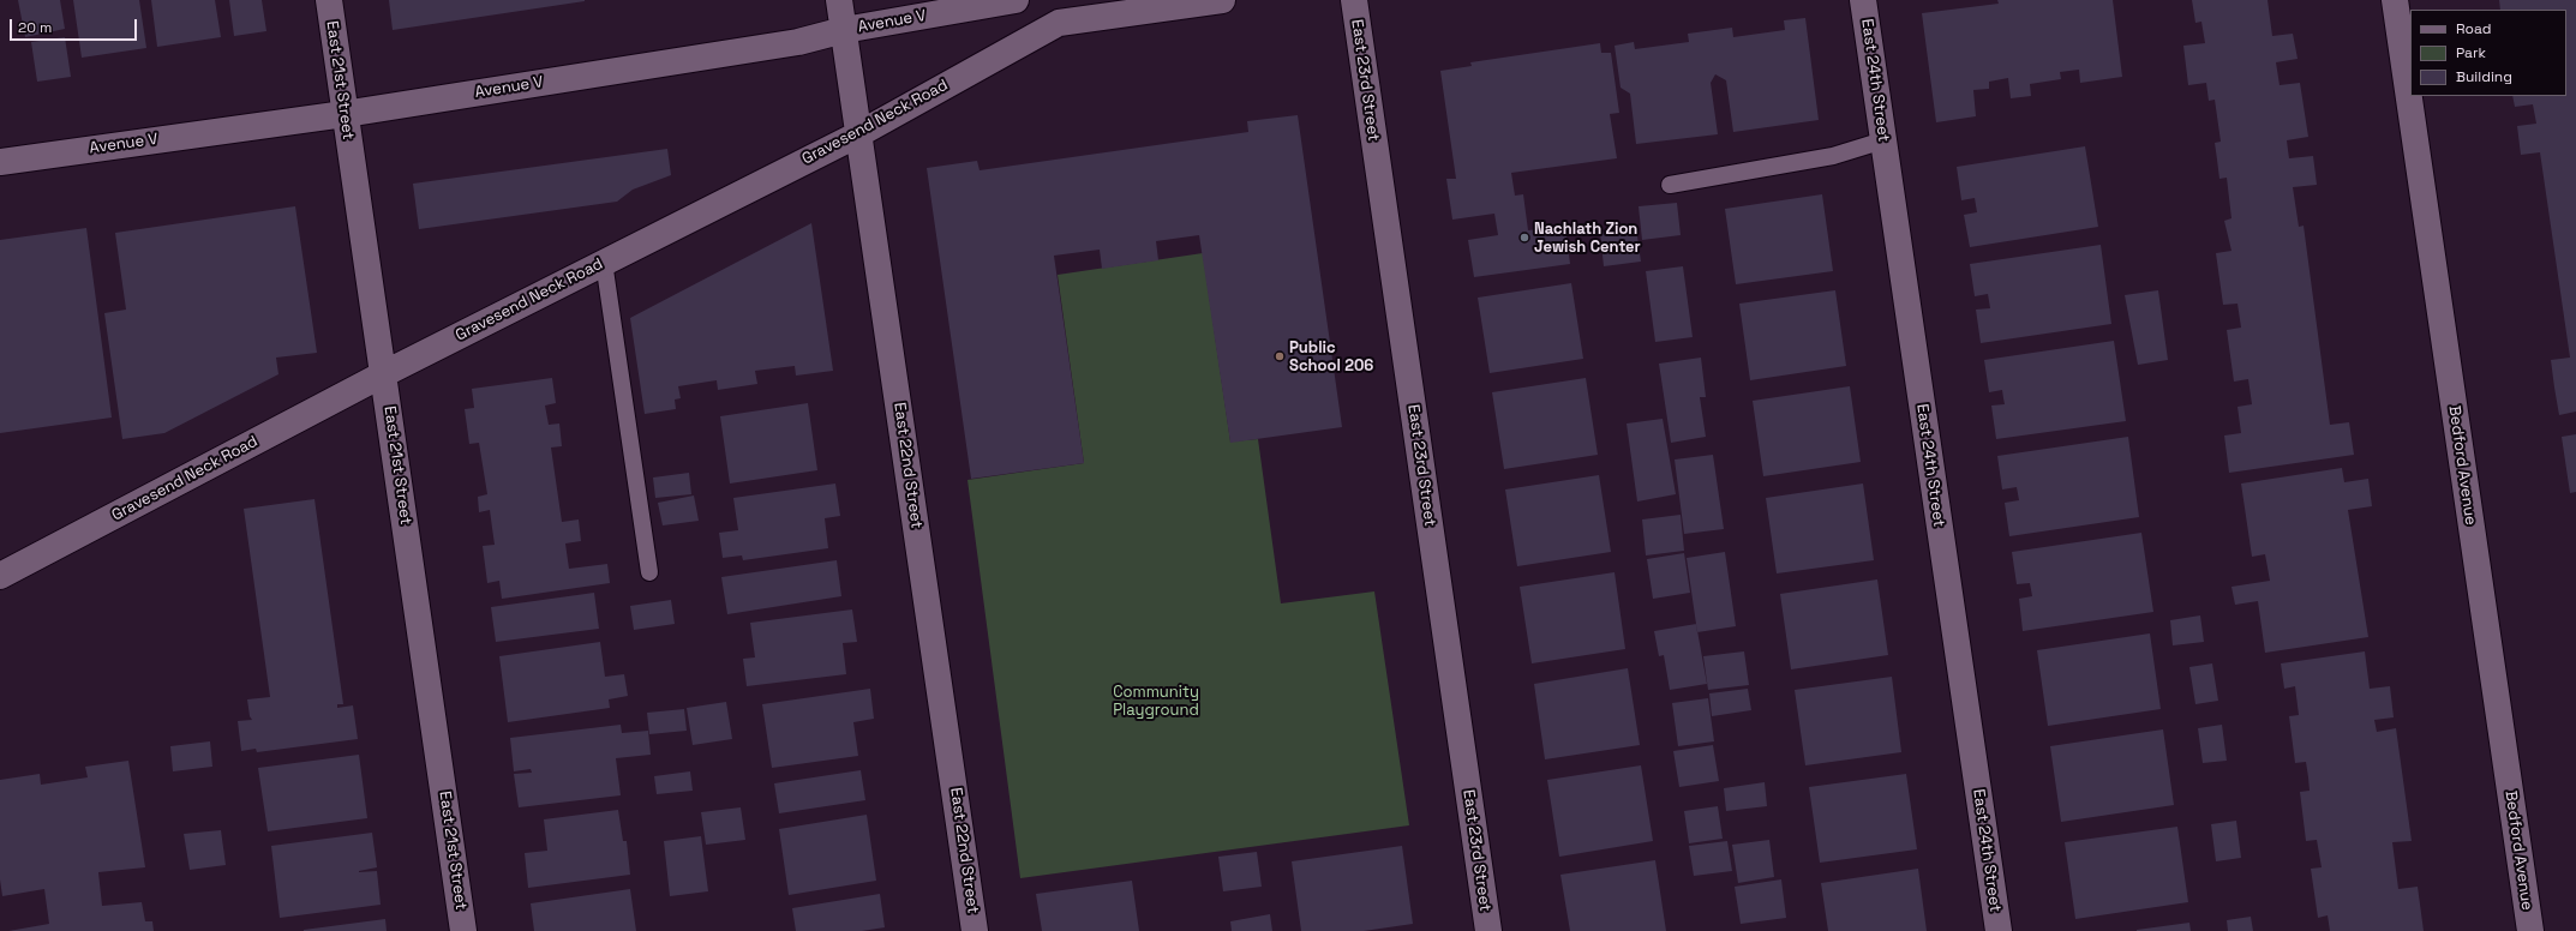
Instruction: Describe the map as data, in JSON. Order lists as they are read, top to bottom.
{
  "streets": {
    "street": [
      "Avenue V",
      "East 21st Street",
      "East 23rd Street",
      "East 24th Street",
      "Gravesend Neck Road",
      "East 22nd Street",
      "Bedford Avenue"
    ]
  },
  "crossings": [
    ["Avenue V", "East 21st Street"],
    ["Avenue V", "East 22nd Street"],
    ["East 21st Street", "Gravesend Neck Road"],
    ["Gravesend Neck Road", "East 22nd Street"]
  ],
  "parks": ["Community Playground"],
  "places": ["Nachlath Zion Jewish Center", "Public School 206"],
  "legend": ["Road", "Park", "Building"],
  "scale_bar": "20 m"
}
